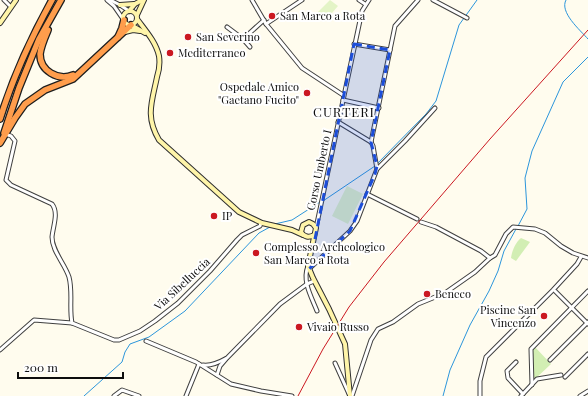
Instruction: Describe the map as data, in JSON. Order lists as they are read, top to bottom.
{
  "streets": {
    "street": ["Corso Umberto I", "Via Sibelluccia"]
  },
  "districts": ["CURTERI"],
  "places": [
    "San Marco a Rota",
    "San Severino",
    "Mediterraneo",
    "Ospedale Amico \"Gaetano Fucito\"",
    "IP",
    "Complesso Archeologico San Marco a Rota",
    "Beneco",
    "Piscine San Vincenzo",
    "Vivaio Russo"
  ],
  "scale_bar": "200 m"
}
